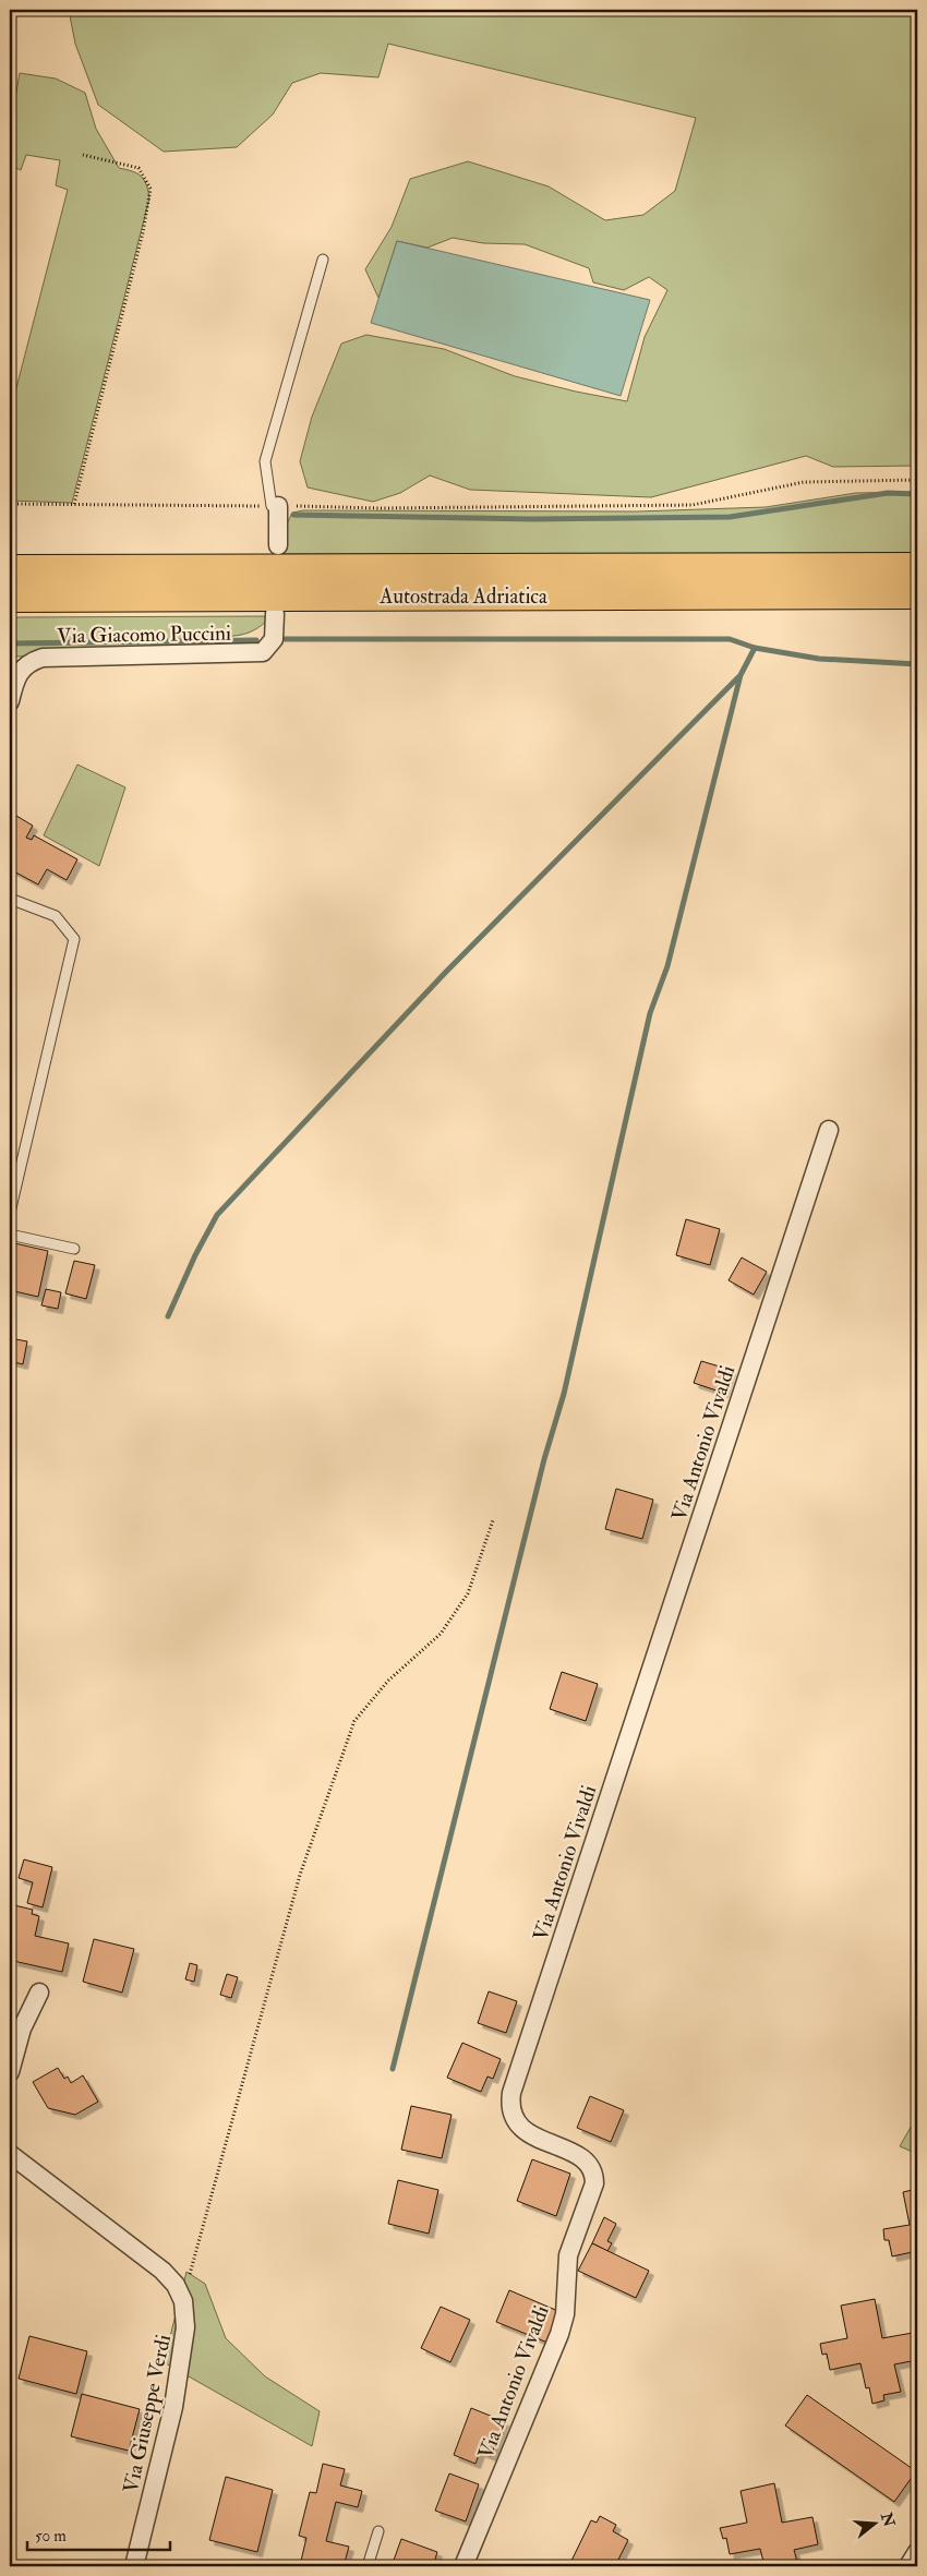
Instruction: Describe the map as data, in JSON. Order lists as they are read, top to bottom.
{
  "streets": {
    "highway": ["Autostrada Adriatica"],
    "street": ["Via Giacomo Puccini", "Via Antonio Vivaldi", "Via Giuseppe Verdi"]
  },
  "scale_bar": "50 m",
  "north": "right"
}
